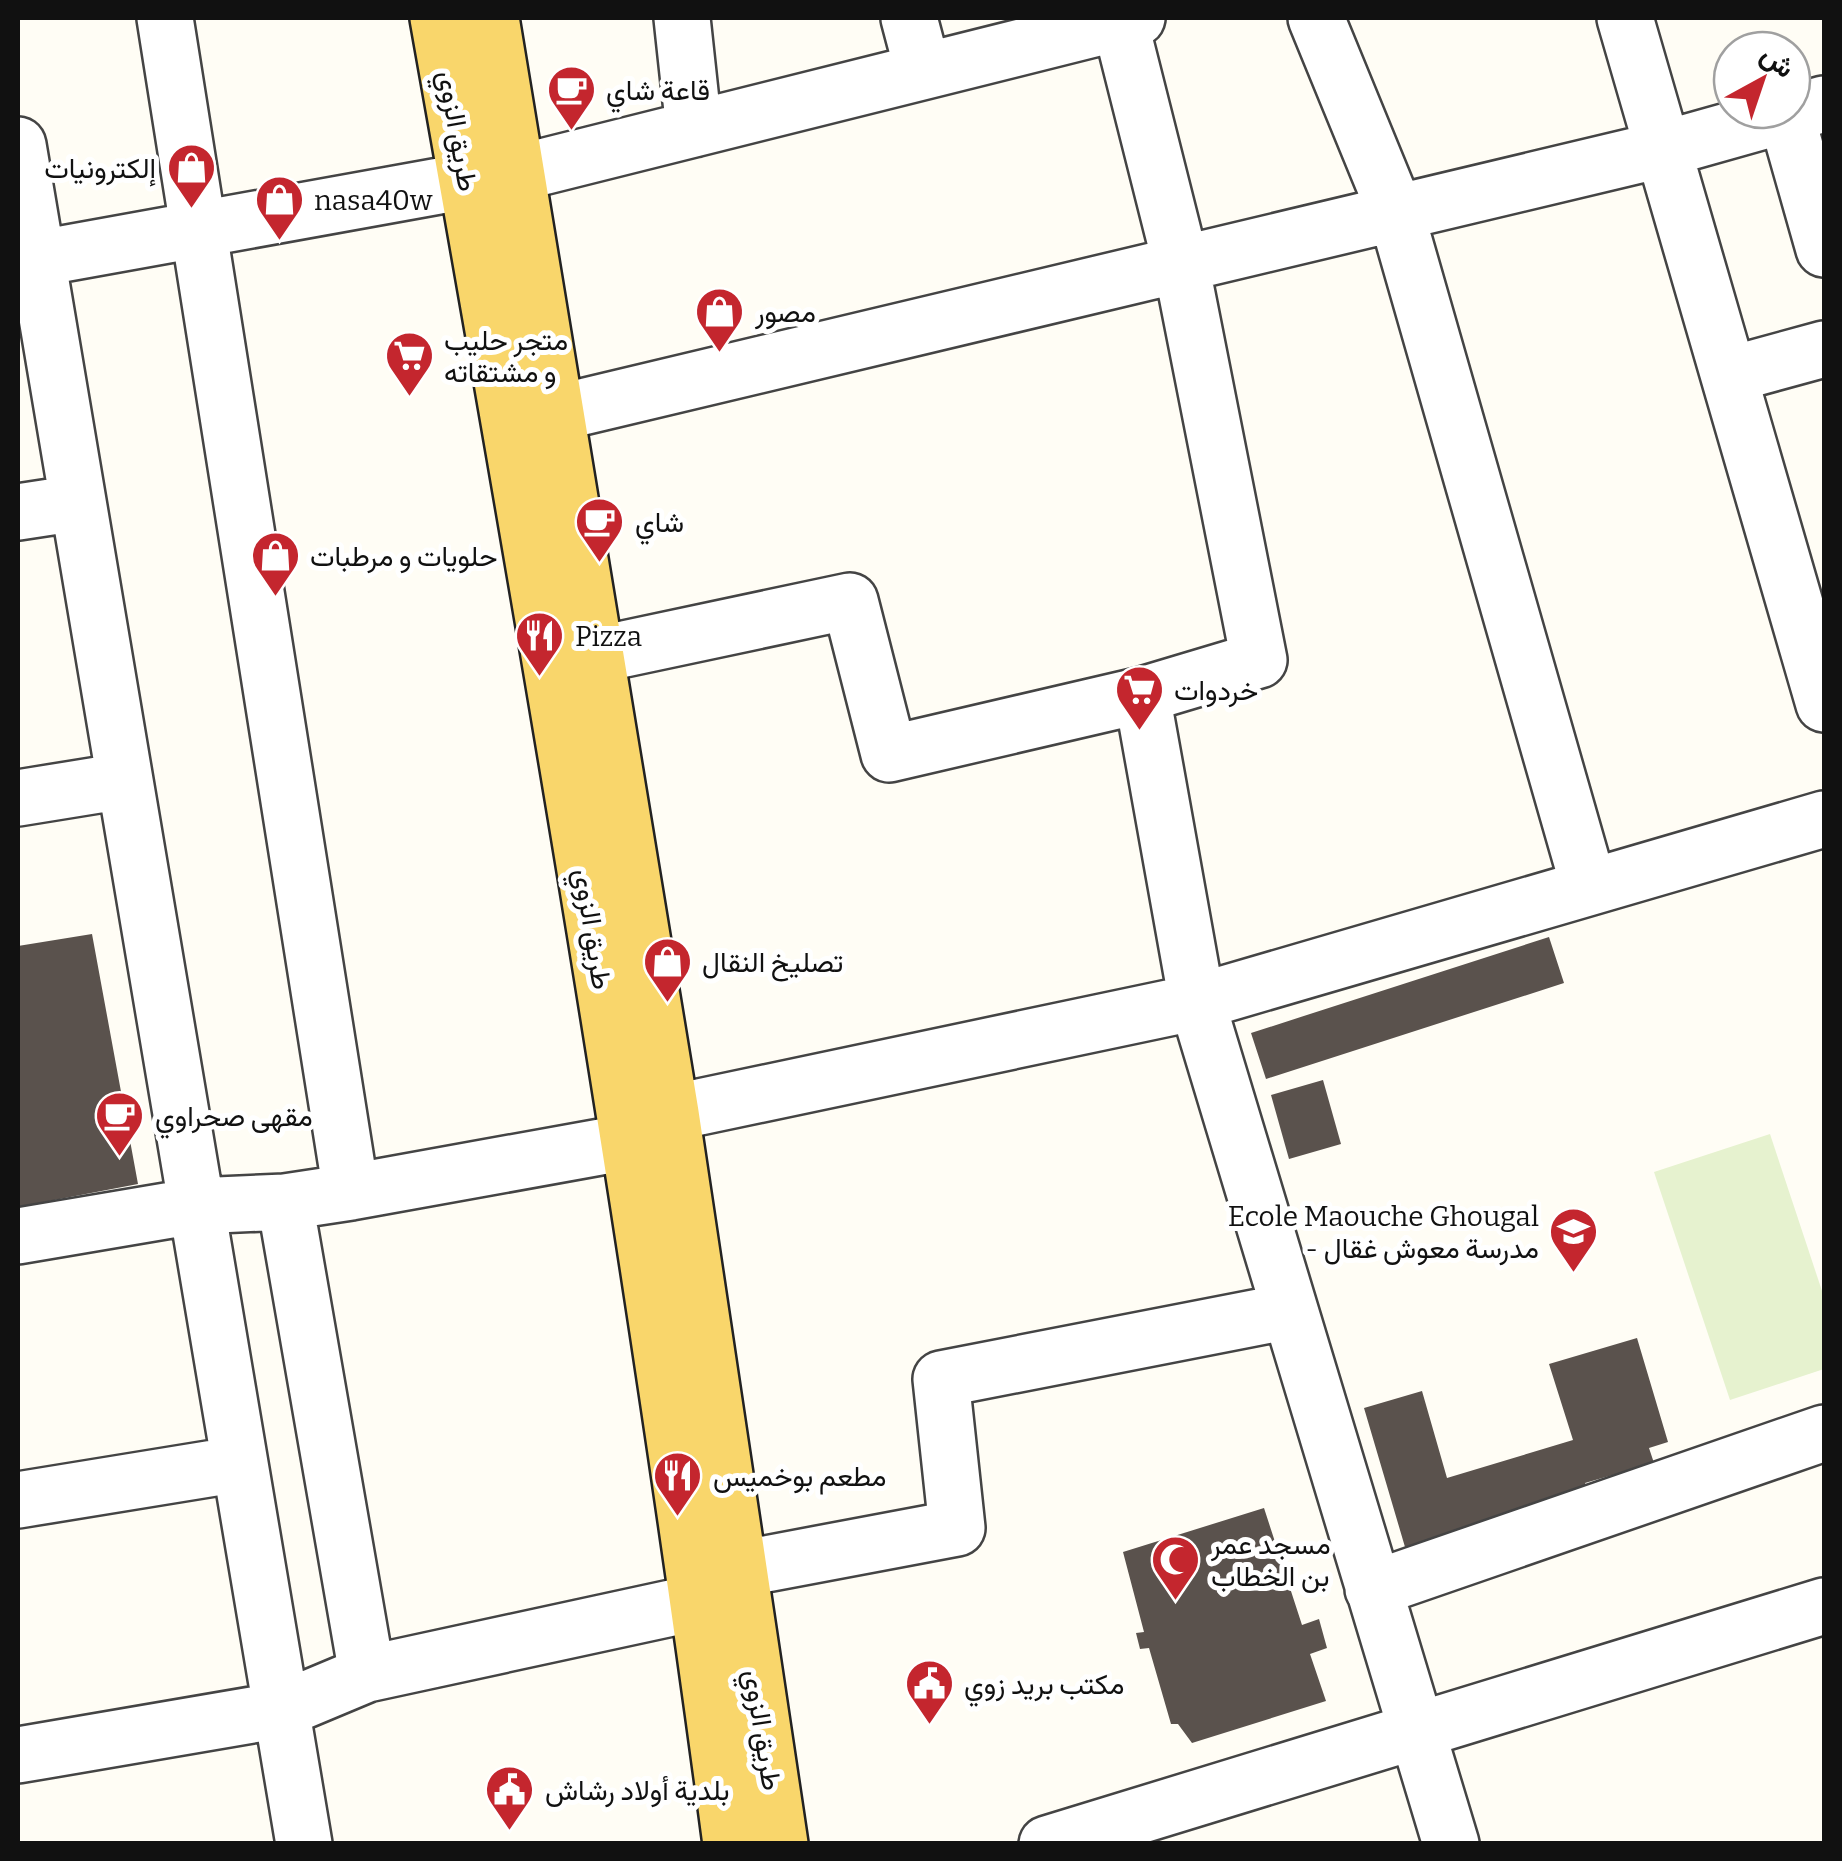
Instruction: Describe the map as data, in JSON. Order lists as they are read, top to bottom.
{
  "streets": {
    "main road": ["طريق الزوي"]
  },
  "places": {
    "cafe": ["قاعة شاي", "شاي", "مقهى صحراوي"],
    "shop": [
      "إلكترونيات",
      "nasa40w",
      "مصور",
      "حلويات و مرطبات",
      "تصليخ النقال"
    ],
    "supermarket": ["متجر حليب و مشتقاته", "خردوات"],
    "restaurant": ["Pizza", "مطعم بوخميس"],
    "school or university": ["Ecole Maouche Ghougal - مدرسة معوش غقال"],
    "mosque": ["مسجد عمر بن الخطاب"],
    "public building": ["مكتب بريد زوي", "بلدية أولاد رشاش"]
  },
  "north": "top right"
}
